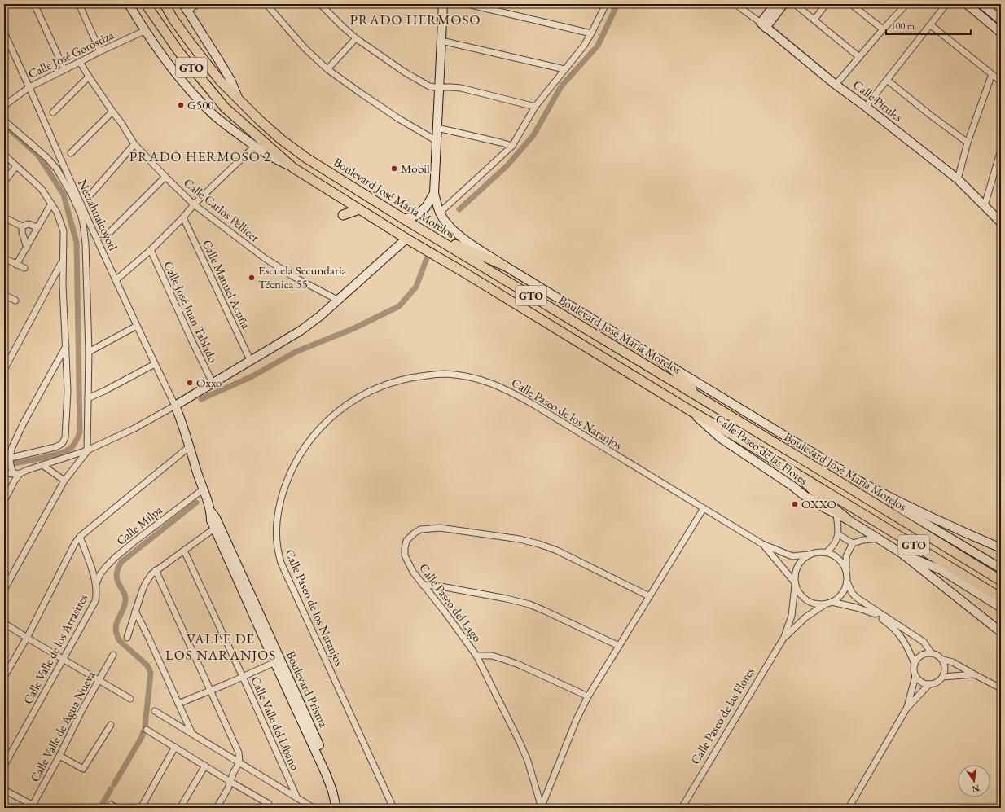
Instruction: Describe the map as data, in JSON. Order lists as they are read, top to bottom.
{
  "streets": {
    "main road": ["GTO", "Boulevard José María Morelos"],
    "street": [
      "Calle José Gorostiza",
      "Calle Pirules",
      "Calle Carlos Pellicer",
      "Netzahualcoyotl",
      "Calle Manuel Acuña",
      "Calle José Juan Tablado",
      "Calle Paseo de los Naranjos",
      "Calle Paseo de las Flores",
      "Calle Milpa",
      "Calle Paseo del Lago",
      "Calle Valle de los Arrastres",
      "Boulevard Prisma",
      "Calle Valle del Líbano",
      "Calle Valle de Agua Nueva"
    ]
  },
  "crossings": [
    ["Calle José Gorostiza", "Calle Carlos Pellicer"],
    ["Calle José Gorostiza", "Netzahualcoyotl"],
    ["GTO", "Calle Paseo de las Flores"],
    ["Netzahualcoyotl", "Boulevard Prisma"],
    ["Calle Paseo de los Naranjos", "Calle Paseo de las Flores"],
    ["Calle Paseo de los Naranjos", "Calle Paseo del Lago"],
    ["Calle Milpa", "Calle Valle de los Arrastres"],
    ["Calle Milpa", "Boulevard Prisma"]
  ],
  "districts": ["PRADO HERMOSO", "PRADO HERMOSO 2", "VALLE DE LOS NARANJOS"],
  "places": [
    "G500",
    "Mobil",
    "Escuela Secundaria Técnica 55",
    "Oxxo",
    "OXXO"
  ],
  "scale_bar": "100 m",
  "north": "bottom"
}
